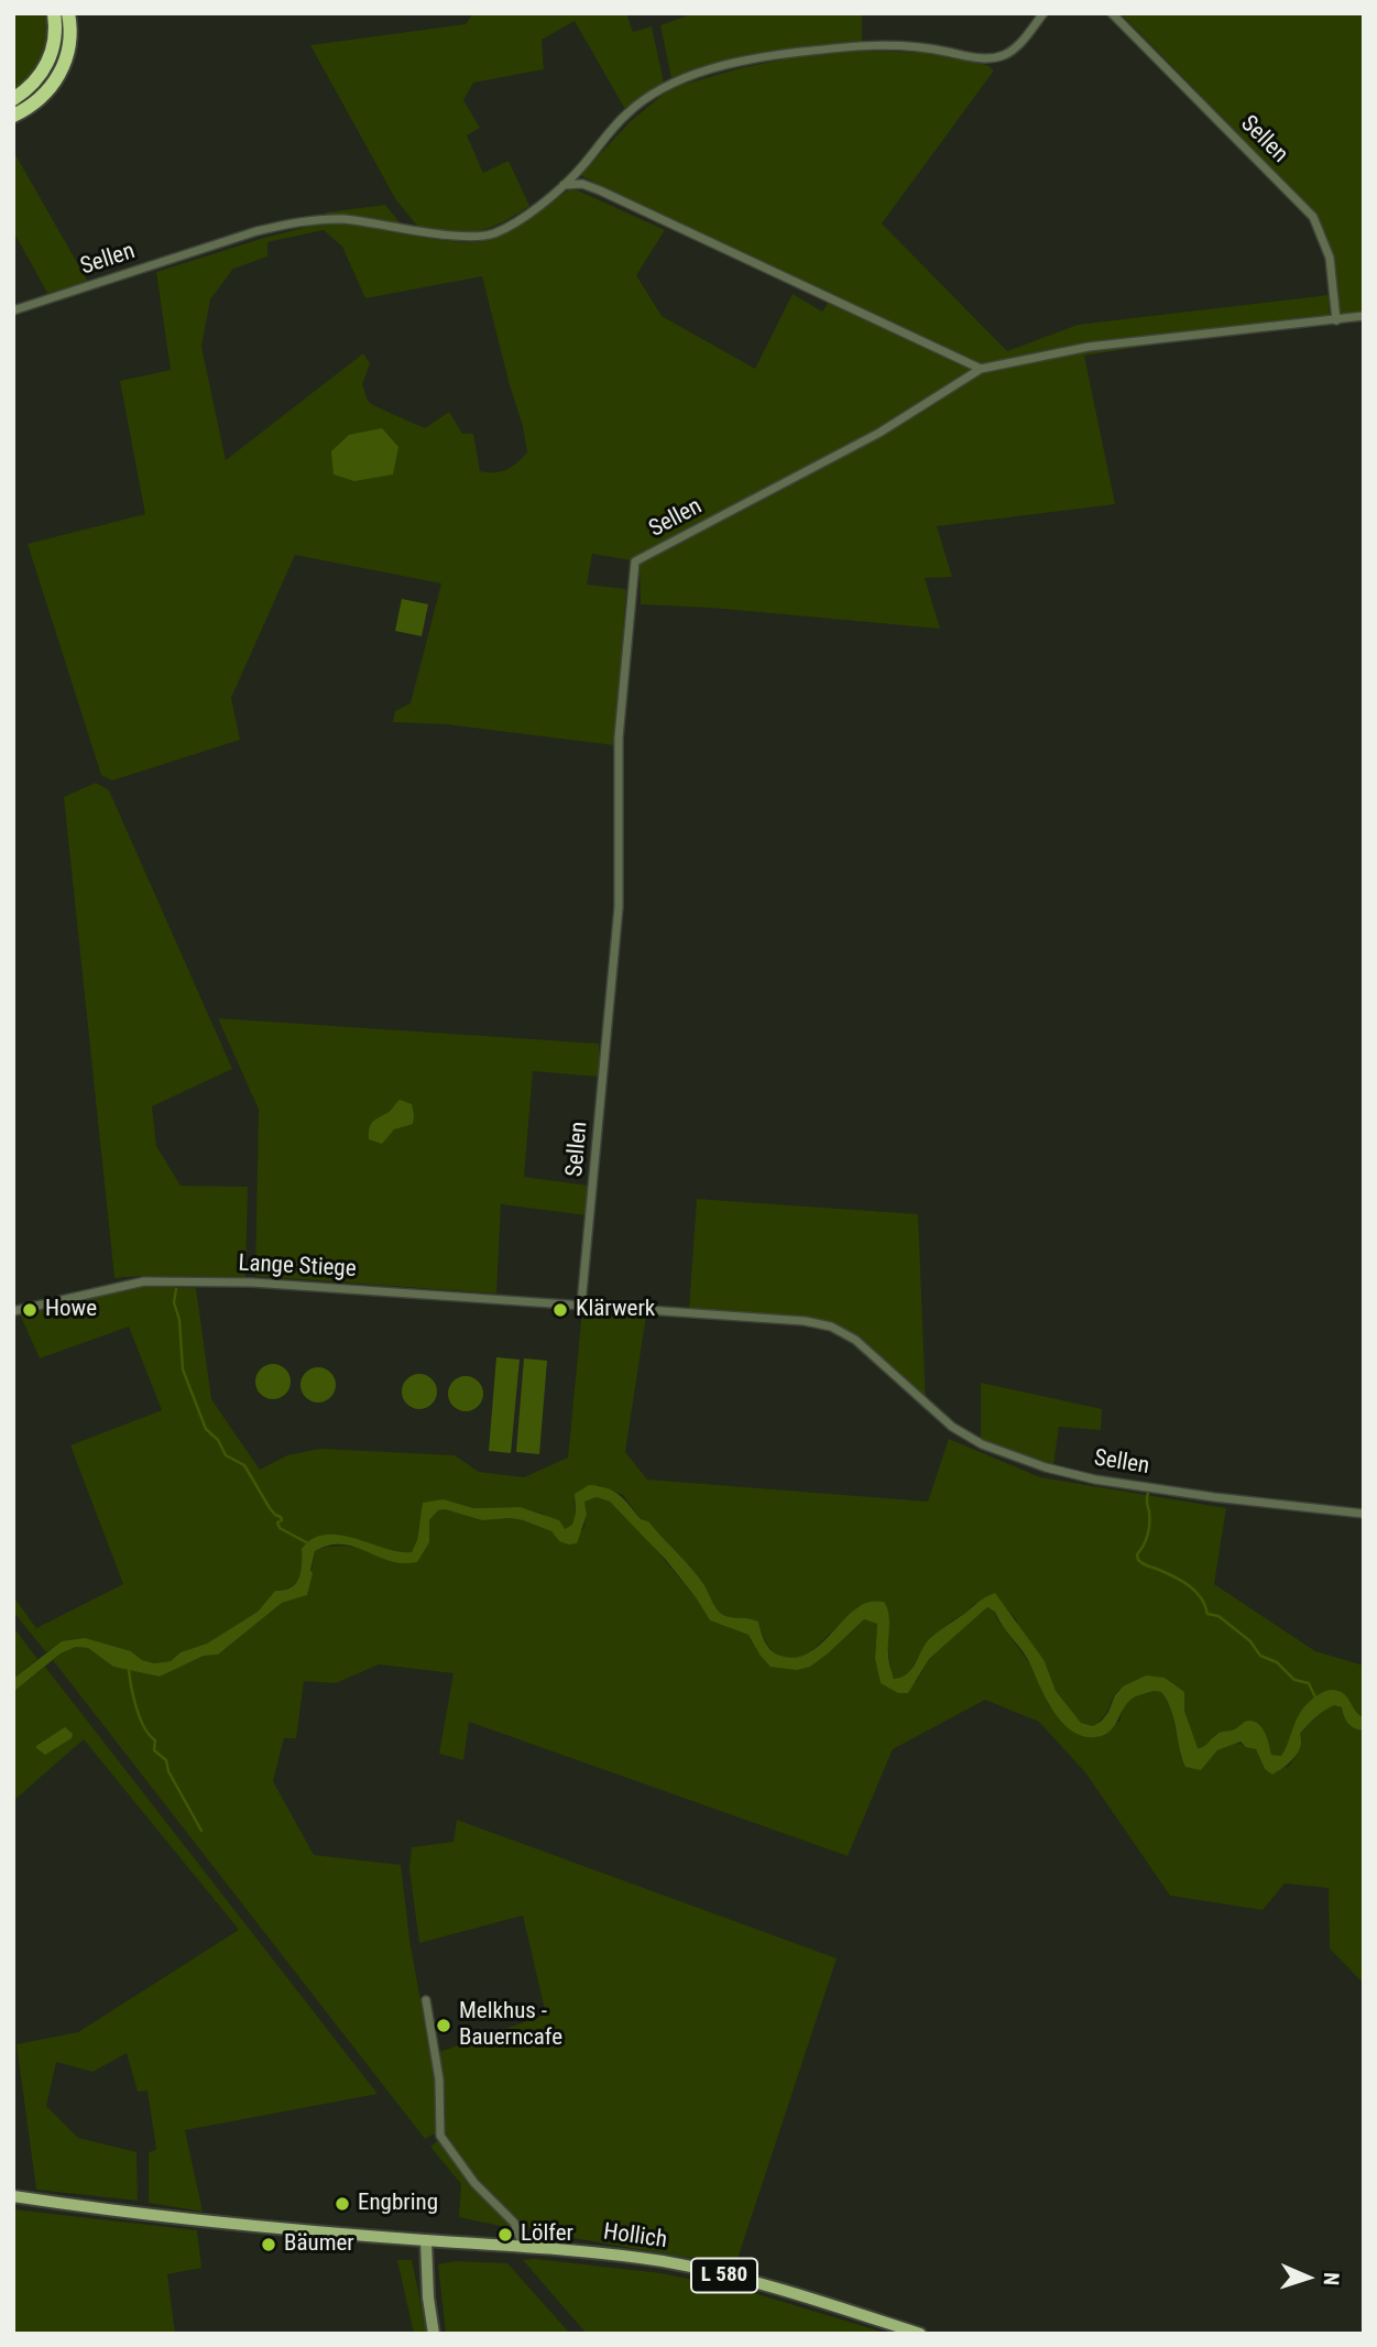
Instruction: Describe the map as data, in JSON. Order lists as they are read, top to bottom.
{
  "streets": {
    "main road": ["Hollich", "L 580"],
    "street": ["Sellen", "Lange Stiege"]
  },
  "crossings": [
    ["Sellen", "Lange Stiege"]
  ],
  "places": [
    "Howe",
    "Klärwerk",
    "Melkhus - Bauerncafe",
    "Engbring",
    "Lölfer",
    "Bäumer"
  ],
  "north": "right"
}
